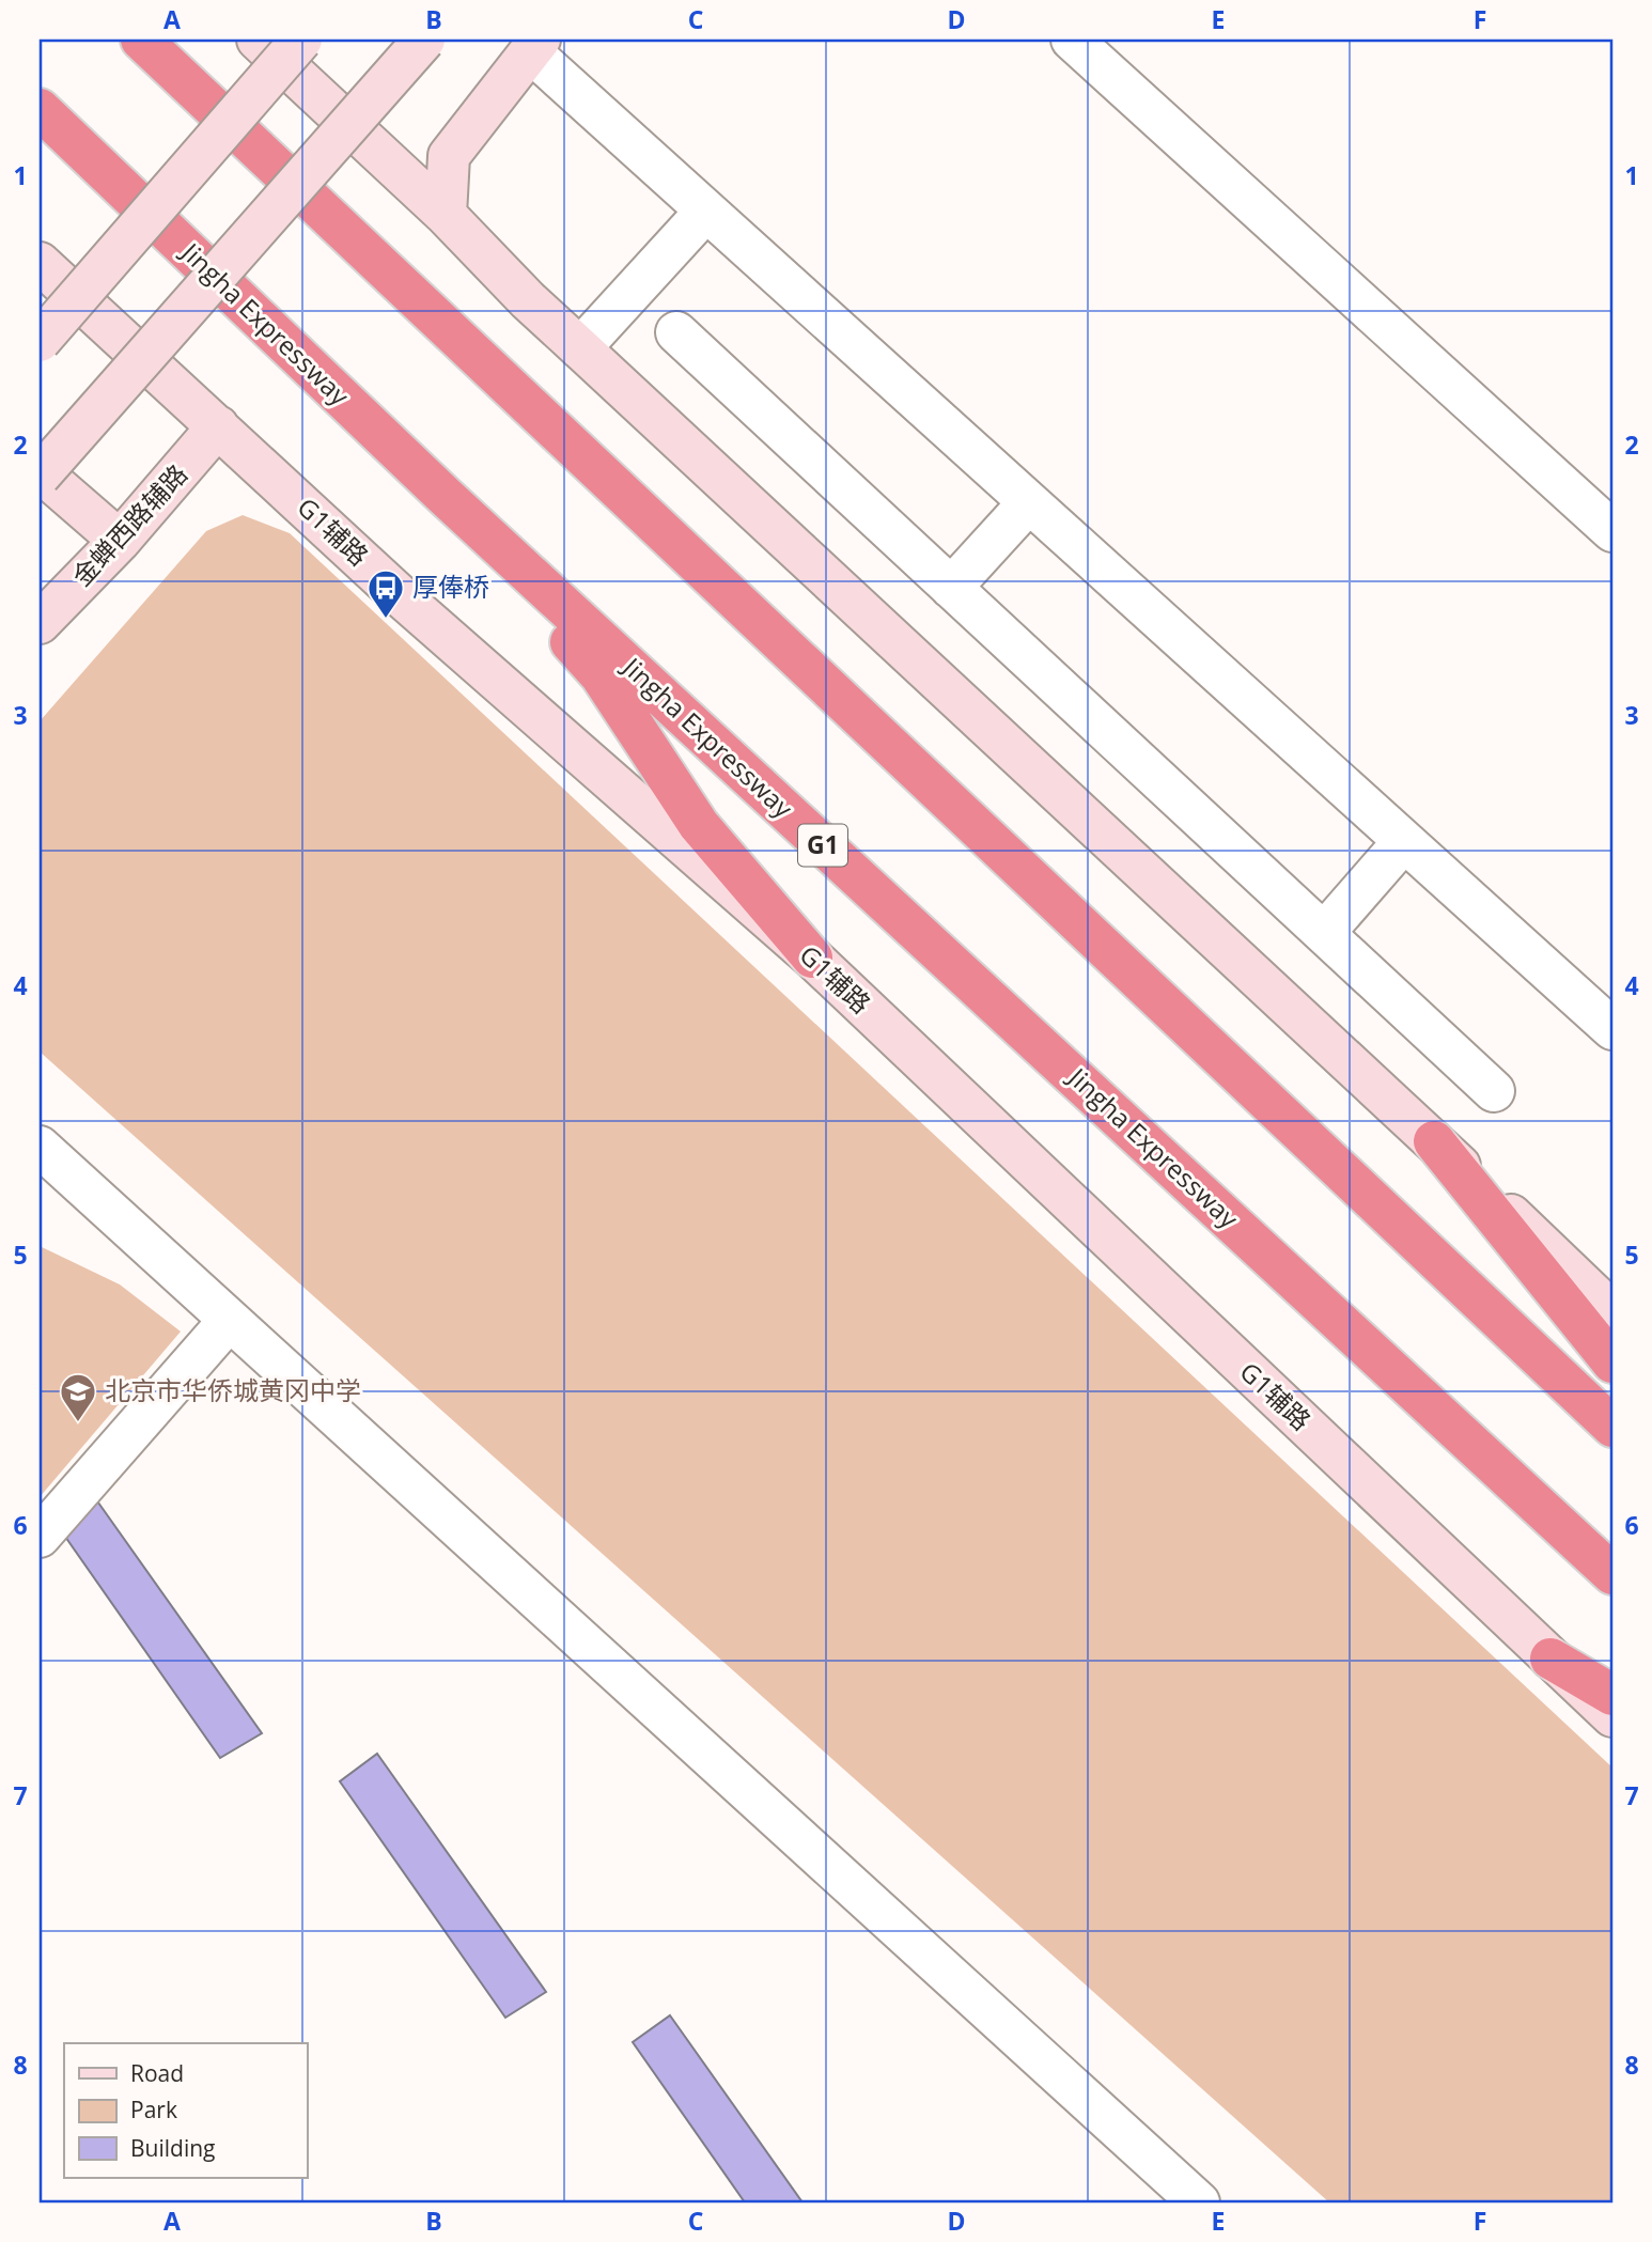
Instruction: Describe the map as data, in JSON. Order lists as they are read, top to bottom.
{
  "streets": {
    "highway": ["Jingha Expressway", "G1"],
    "street": ["金蝉西路辅路", "G1辅路"]
  },
  "crossings": [
    ["金蝉西路辅路", "G1辅路"]
  ],
  "places": {
    "bus stop": ["厚俸桥"],
    "school or university": ["北京市华侨城黄冈中学"]
  },
  "legend": ["Road", "Park", "Building"],
  "grid": {
    "columns": [
      "A",
      "B",
      "C",
      "D",
      "E",
      "F"
    ],
    "rows": [
      "1",
      "2",
      "3",
      "4",
      "5",
      "6",
      "7",
      "8"
    ]
  }
}
